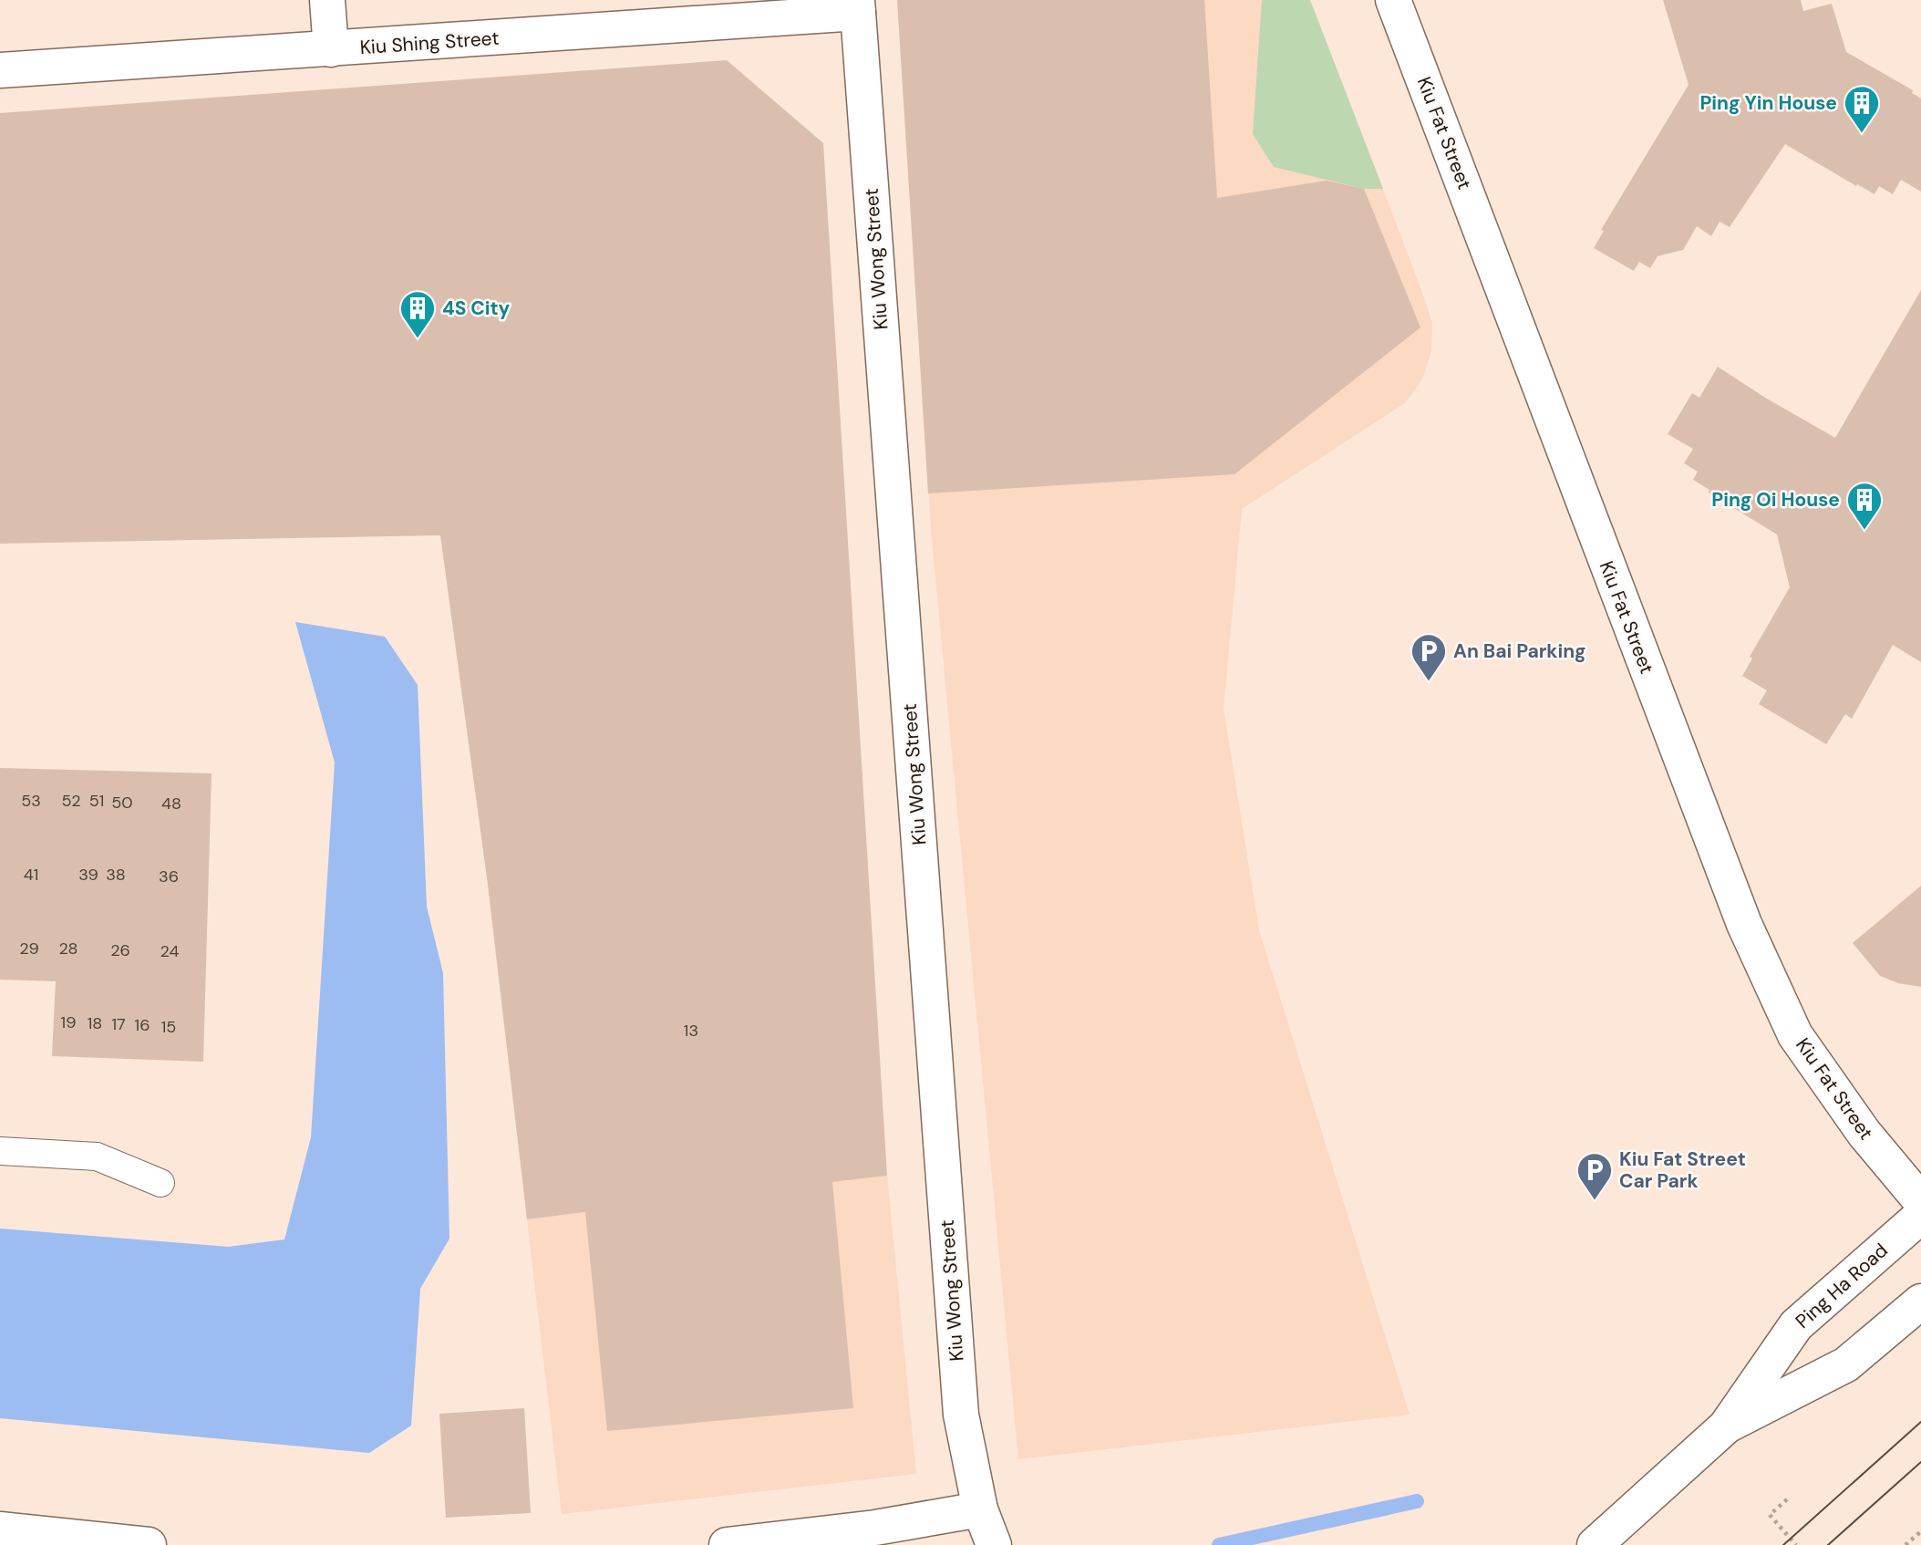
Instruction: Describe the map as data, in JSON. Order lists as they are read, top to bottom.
{
  "streets": {
    "street": [
      "Kiu Shing Street",
      "Kiu Fat Street",
      "Kiu Wong Street",
      "Ping Ha Road"
    ]
  },
  "crossings": [
    ["Kiu Shing Street", "Kiu Wong Street"]
  ],
  "places": {
    "building": ["Ping Yin House", "4S City", "Ping Oi House"],
    "parking": ["An Bai Parking", "Kiu Fat Street Car Park"]
  },
  "house_numbers": [
    "53",
    "52",
    "51",
    "50",
    "48",
    "41",
    "39",
    "38",
    "36",
    "29",
    "28",
    "26",
    "24",
    "19",
    "18",
    "17",
    "16",
    "15",
    "13"
  ]
}
